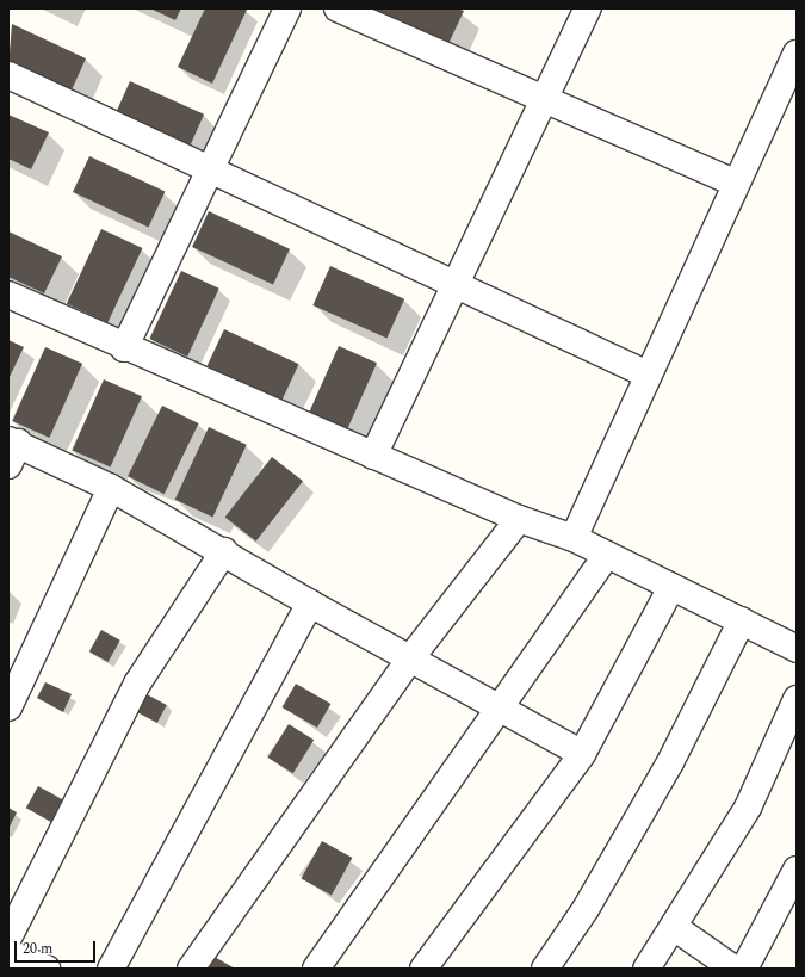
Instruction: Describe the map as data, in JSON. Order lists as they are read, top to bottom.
{
  "scale_bar": "20 m"
}
